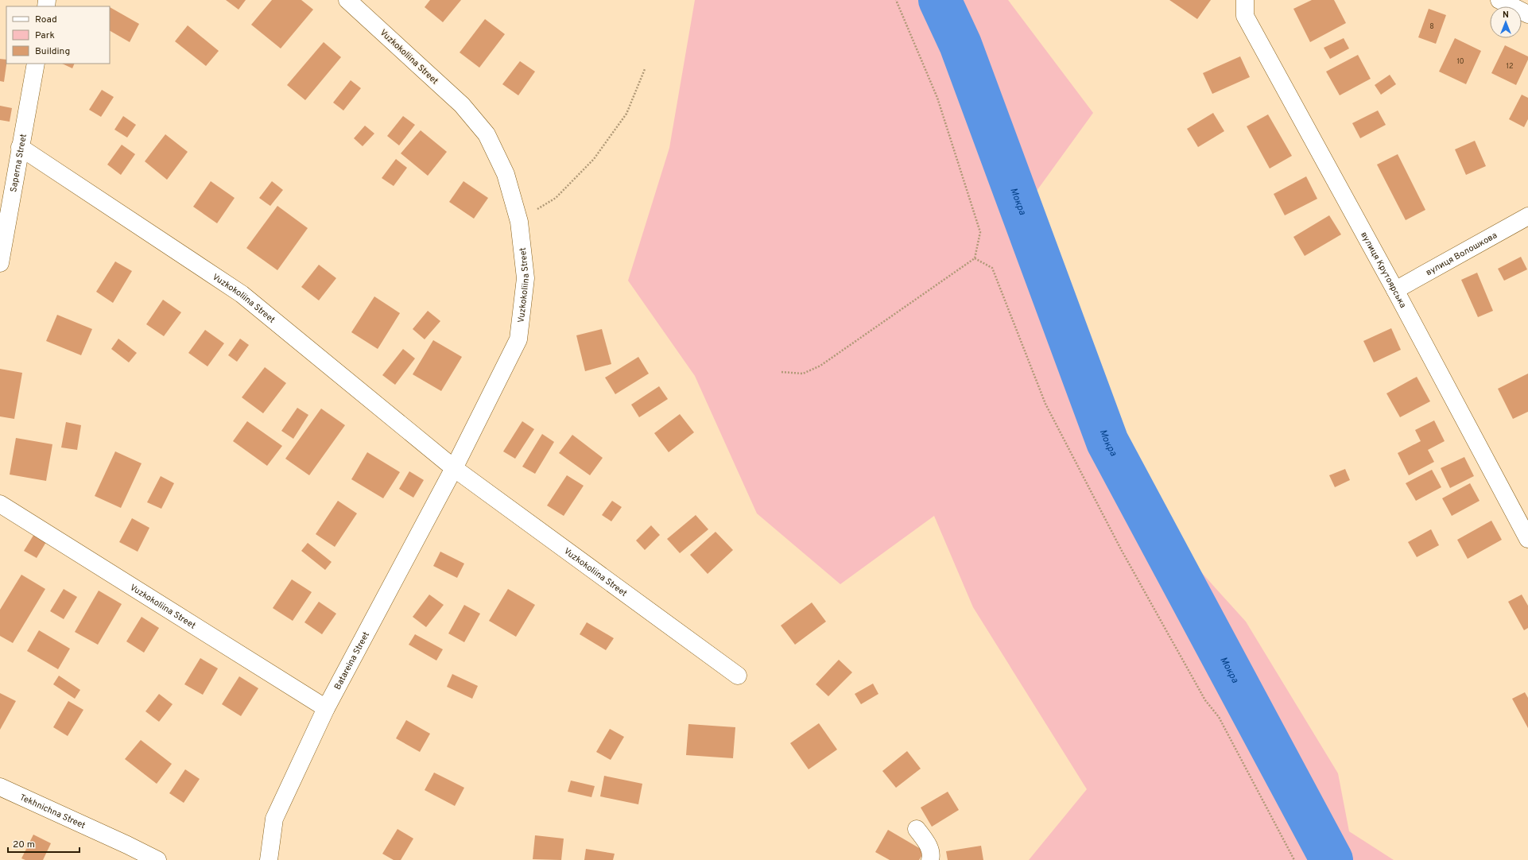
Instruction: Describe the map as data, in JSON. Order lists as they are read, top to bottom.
{
  "streets": {
    "street": [
      "Vuzkokoliina Street",
      "Saperna Street",
      "вулиця Волошкова",
      "вулиця Крутоярська",
      "Batareina Street",
      "Tekhnichna Street"
    ]
  },
  "crossings": [
    ["Vuzkokoliina Street", "Saperna Street"],
    ["Vuzkokoliina Street", "Batareina Street"],
    ["вулиця Волошкова", "вулиця Крутоярська"]
  ],
  "water": ["Мокра"],
  "house_numbers": ["8", "10", "12"],
  "legend": ["Road", "Park", "Building"],
  "scale_bar": "20 m",
  "north": "top"
}
